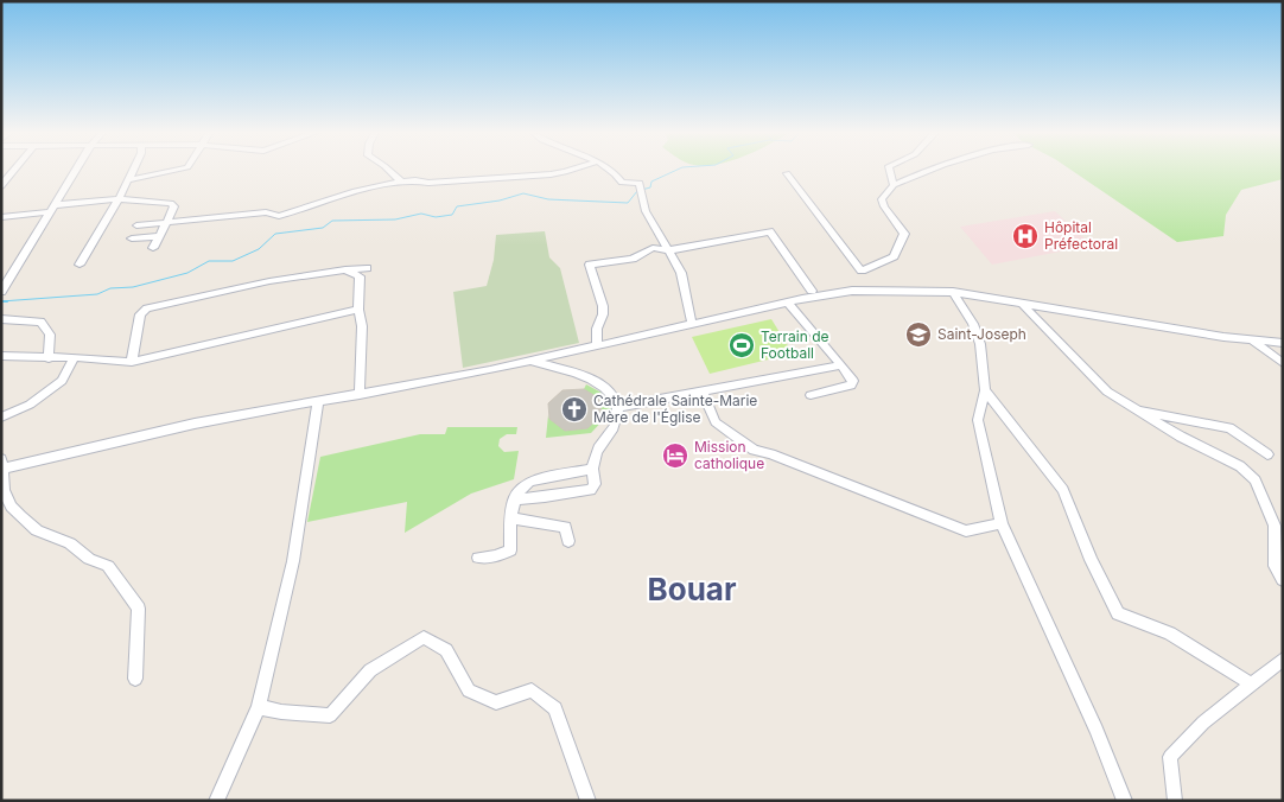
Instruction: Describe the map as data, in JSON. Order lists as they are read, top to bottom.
{
  "districts": ["Bouar"],
  "places": {
    "hospital": ["Hôpital Préfectoral"],
    "school or university": ["Saint-Joseph"],
    "sports": ["Terrain de Football"],
    "church": ["Cathédrale Sainte-Marie Mère de l'Église"],
    "hotel": ["Mission catholique"]
  }
}
